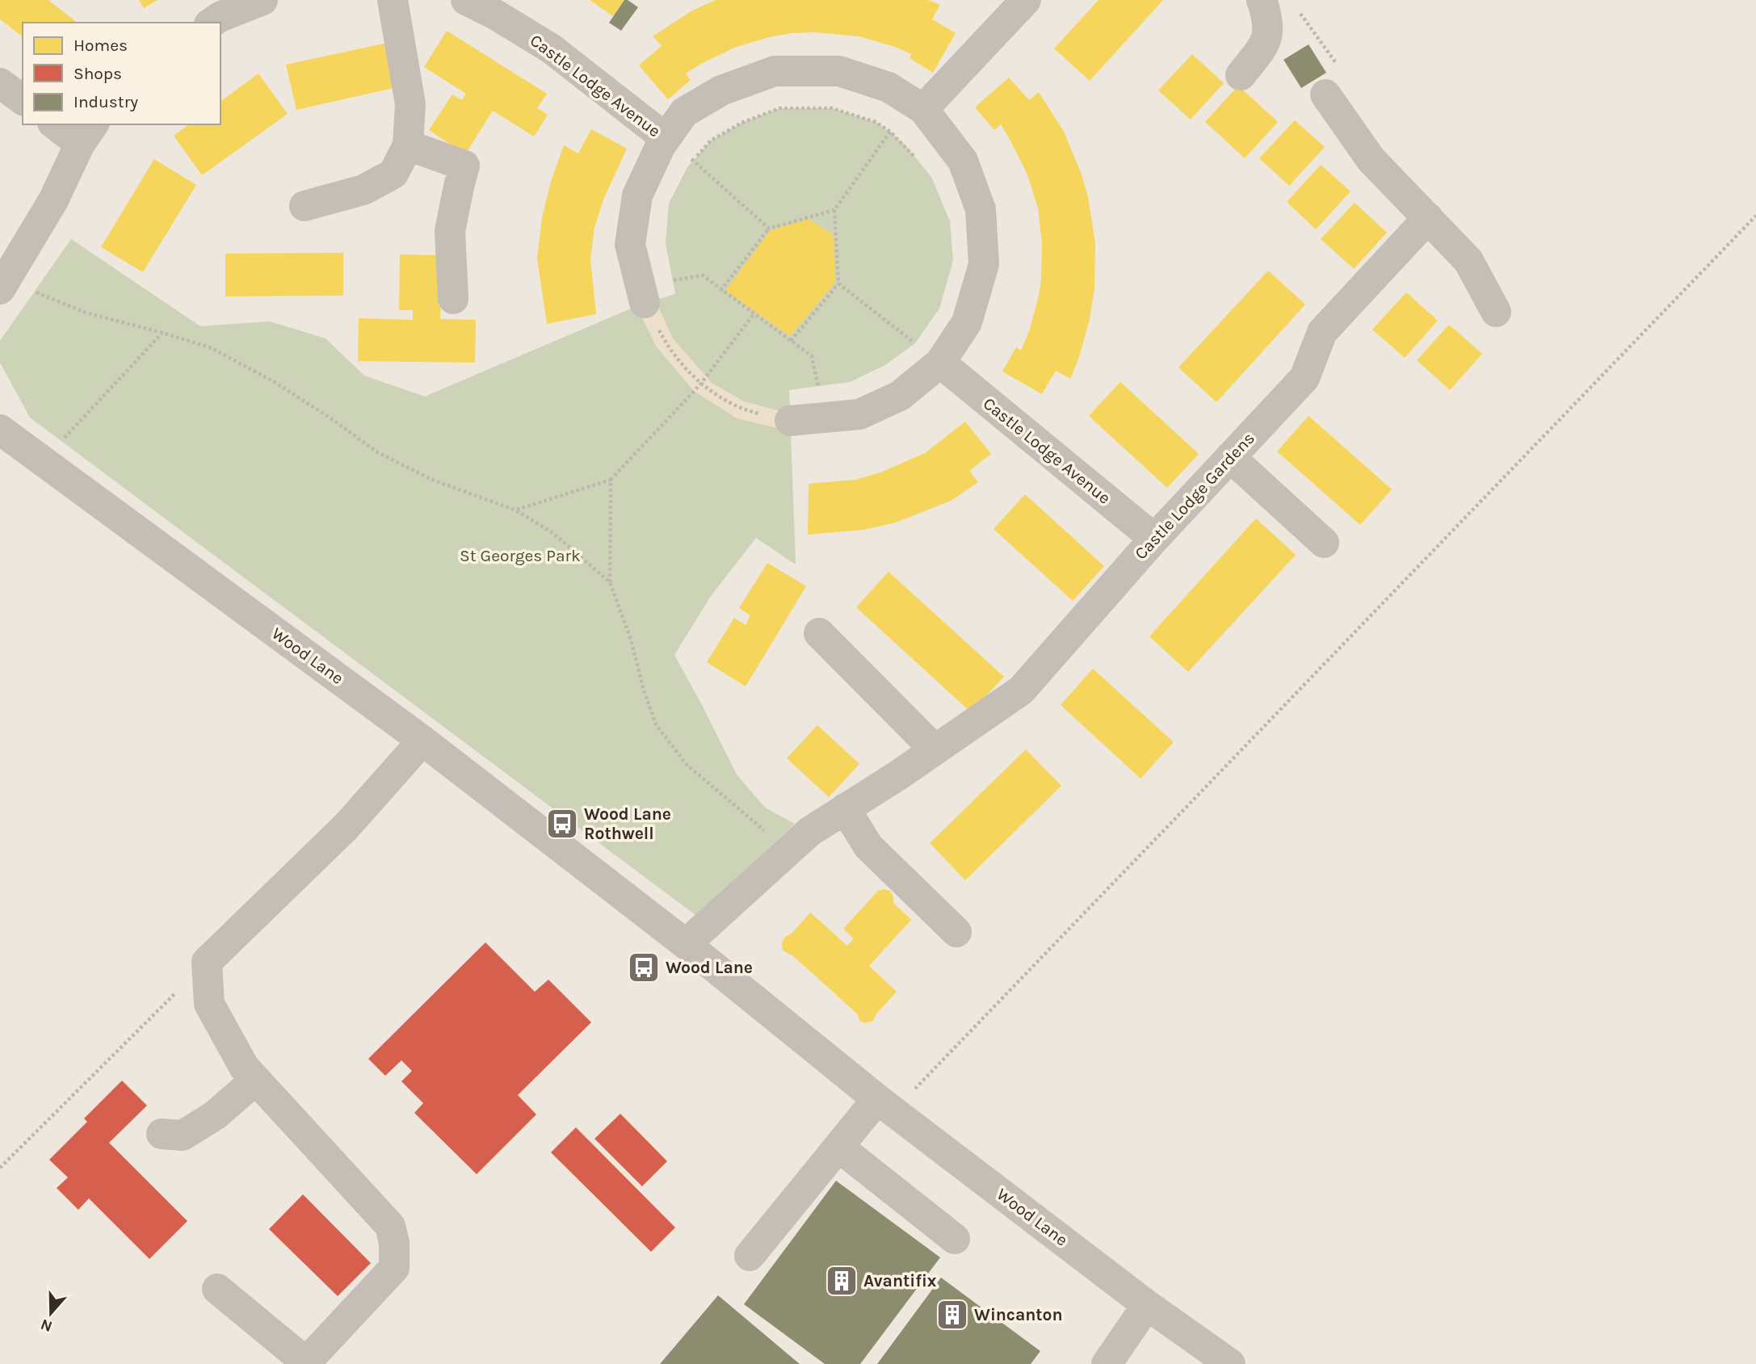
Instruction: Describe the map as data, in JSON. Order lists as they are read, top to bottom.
{
  "streets": {
    "street": ["Castle Lodge Avenue", "Castle Lodge Gardens", "Wood Lane"]
  },
  "crossings": [
    ["Castle Lodge Avenue", "Castle Lodge Gardens"],
    ["Castle Lodge Gardens", "Wood Lane"]
  ],
  "parks": ["St Georges Park"],
  "places": {
    "bus stop": ["Wood Lane Rothwell", "Wood Lane"],
    "building": ["Avantifix", "Wincanton"]
  },
  "legend": ["Homes", "Shops", "Industry"],
  "north": "bottom"
}
